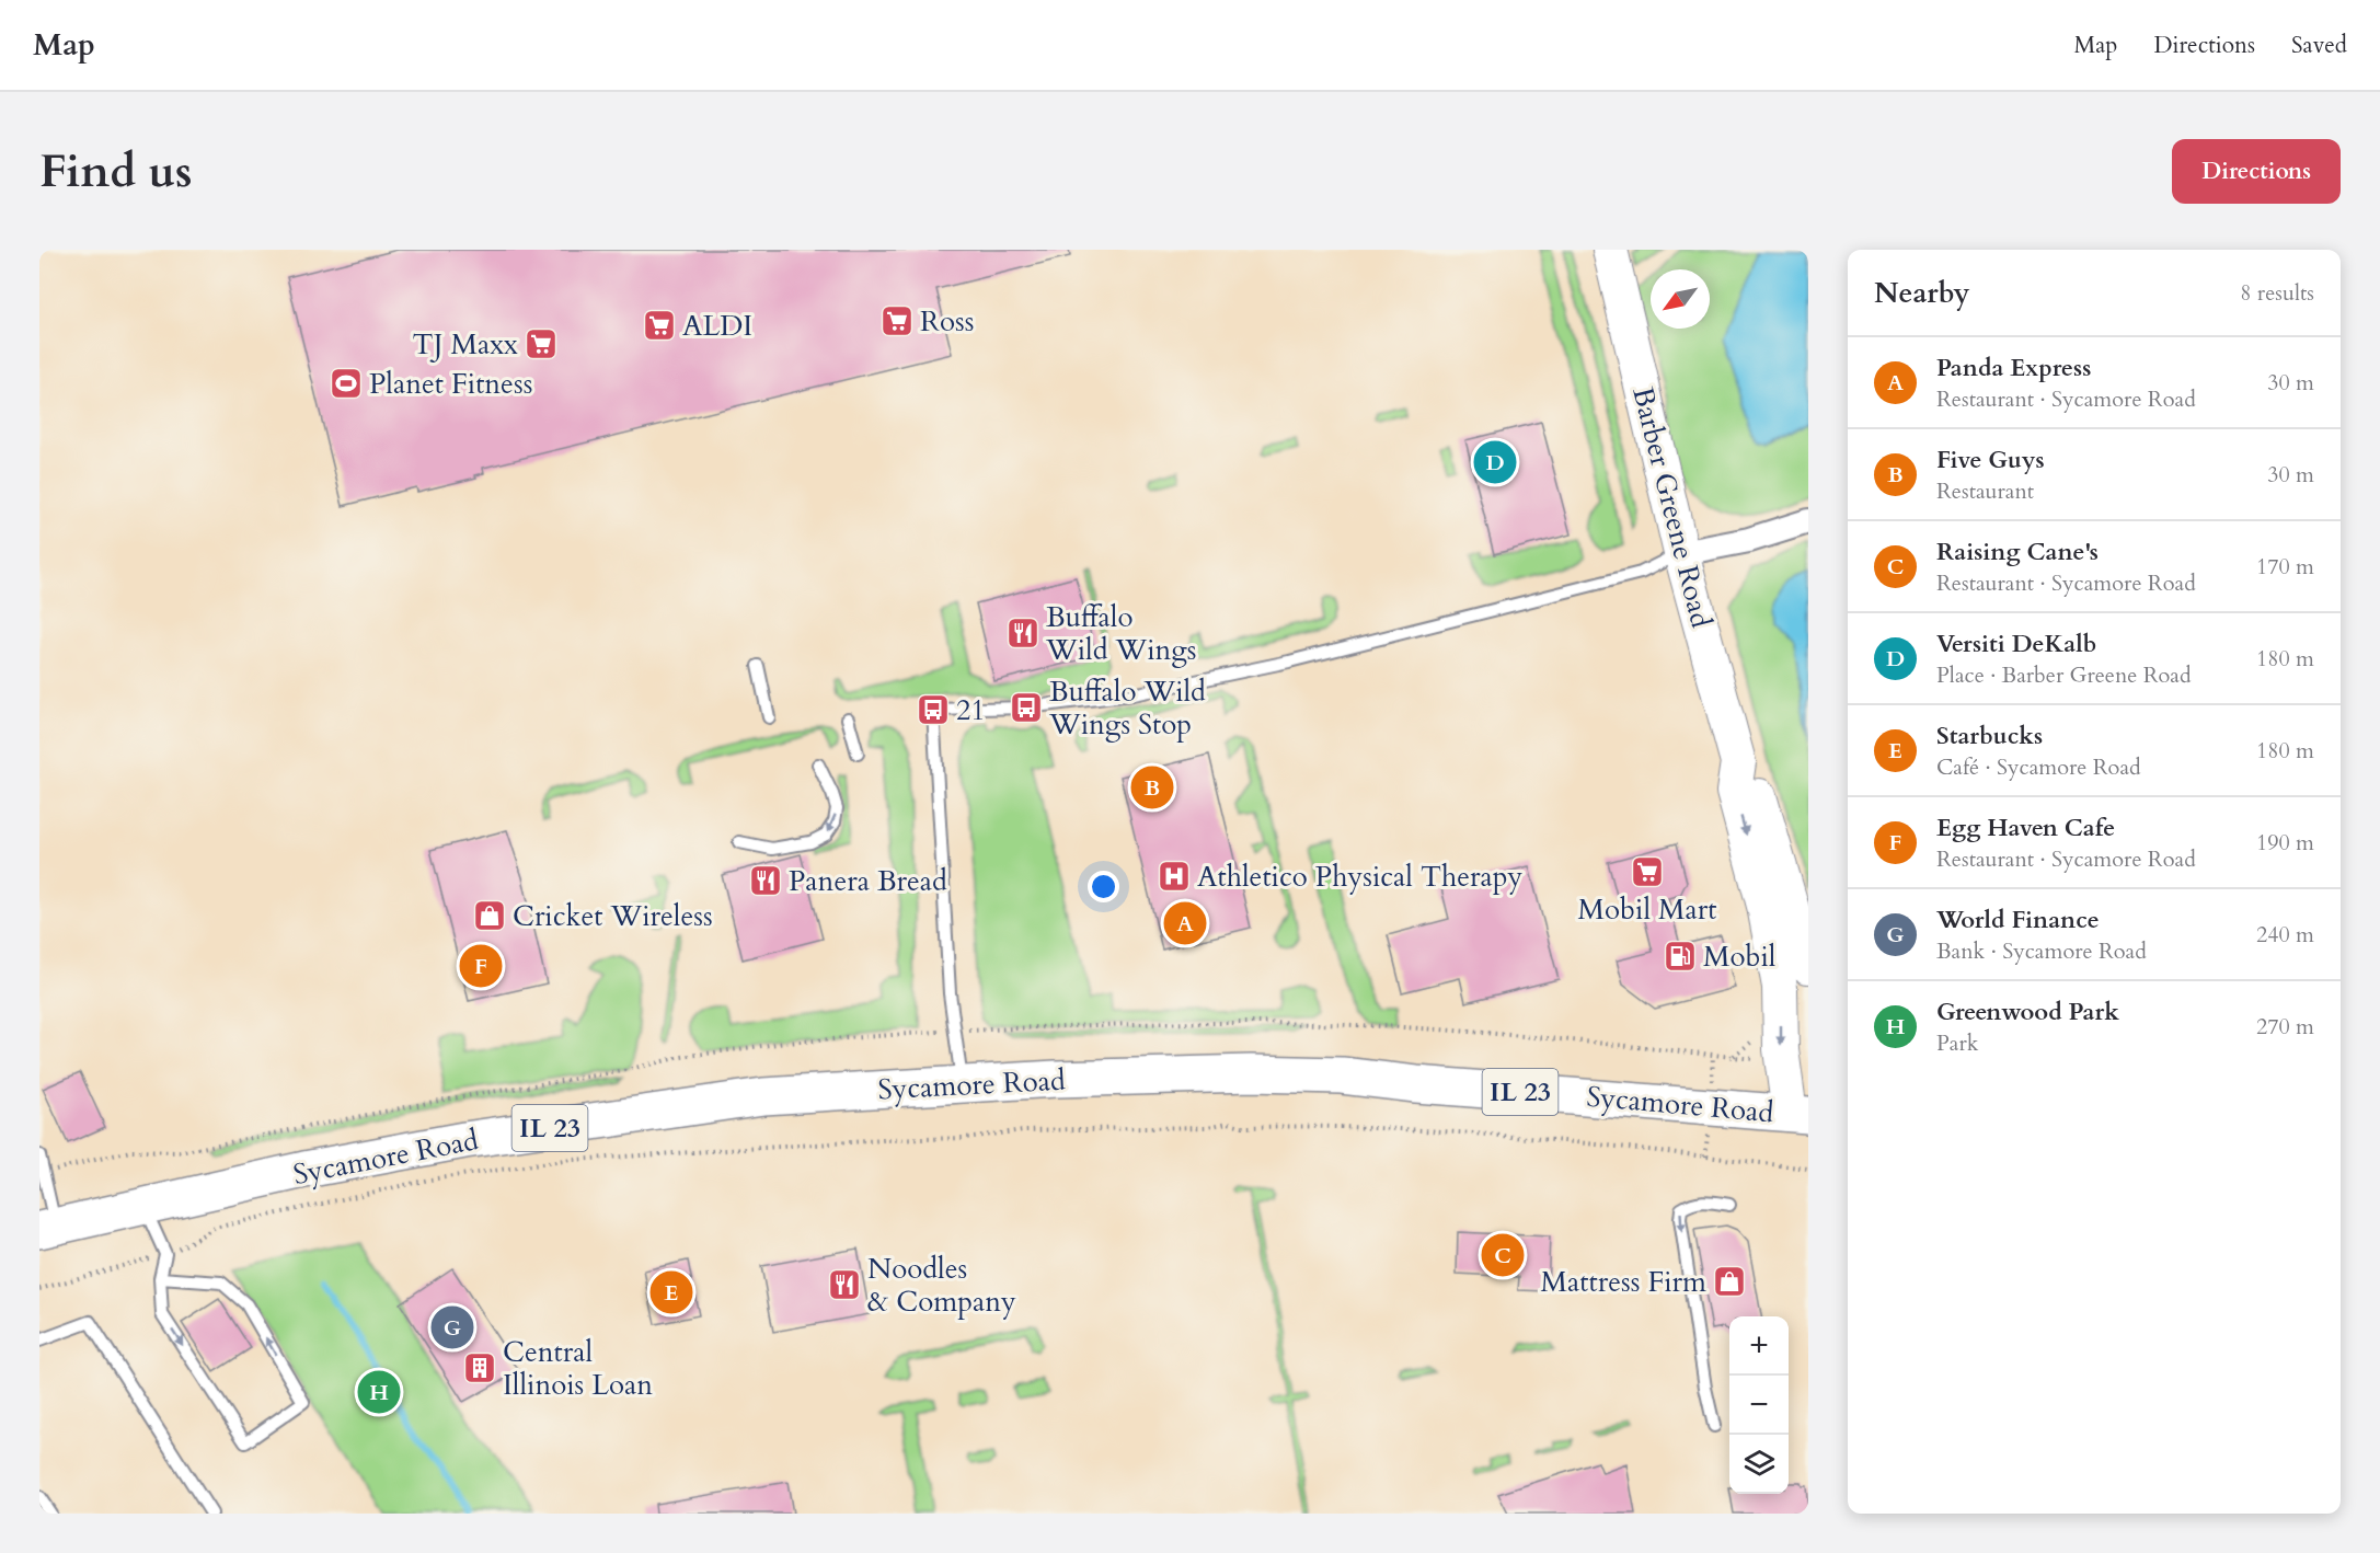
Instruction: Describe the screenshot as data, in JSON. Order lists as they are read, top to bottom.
{
  "streets": {
    "main road": ["Barber Greene Road", "Sycamore Road", "IL 23"]
  },
  "crossings": [
    ["Barber Greene Road", "Sycamore Road"],
    ["Sycamore Road", "IL 23"]
  ],
  "places": {
    "supermarket": [
      "Ross",
      "ALDI",
      "TJ Maxx",
      "Mobil Mart"
    ],
    "sports": ["Planet Fitness"],
    "restaurant": ["Buffalo Wild Wings", "Panera Bread", "Noodles & Company"],
    "bus stop": ["Buffalo Wild Wings Stop", "21"],
    "hospital": ["Athletico Physical Therapy"],
    "shop": ["Cricket Wireless", "Mattress Firm"],
    "fuel station": ["Mobil"],
    "building": ["Central Illinois Loan"]
  },
  "north": "bottom left",
  "page": {
    "header": "Map",
    "nav": ["Map", "Directions", "Saved"],
    "buttons": "Directions",
    "title": "Find us",
    "heading": ["Nearby", "8 results"],
    "list": [
      {
        "mark": "A",
        "name": "Panda Express",
        "note": "Restaurant · Sycamore Road",
        "value": "30 m"
      },
      {
        "mark": "B",
        "name": "Five Guys",
        "note": "Restaurant",
        "value": "30 m"
      },
      {
        "mark": "C",
        "name": "Raising Cane's",
        "note": "Restaurant · Sycamore Road",
        "value": "170 m"
      },
      {
        "mark": "D",
        "name": "Versiti DeKalb",
        "note": "Place · Barber Greene Road",
        "value": "180 m"
      },
      {
        "mark": "E",
        "name": "Starbucks",
        "note": "Café · Sycamore Road",
        "value": "180 m"
      },
      {
        "mark": "F",
        "name": "Egg Haven Cafe",
        "note": "Restaurant · Sycamore Road",
        "value": "190 m"
      },
      {
        "mark": "G",
        "name": "World Finance",
        "note": "Bank · Sycamore Road",
        "value": "240 m"
      },
      {
        "mark": "H",
        "name": "Greenwood Park",
        "note": "Park",
        "value": "270 m"
      }
    ],
    "pins": [
      "D",
      "B",
      "A",
      "F",
      "C",
      "E",
      "G",
      "H"
    ],
    "map_buttons": ["+", "−"]
  }
}
